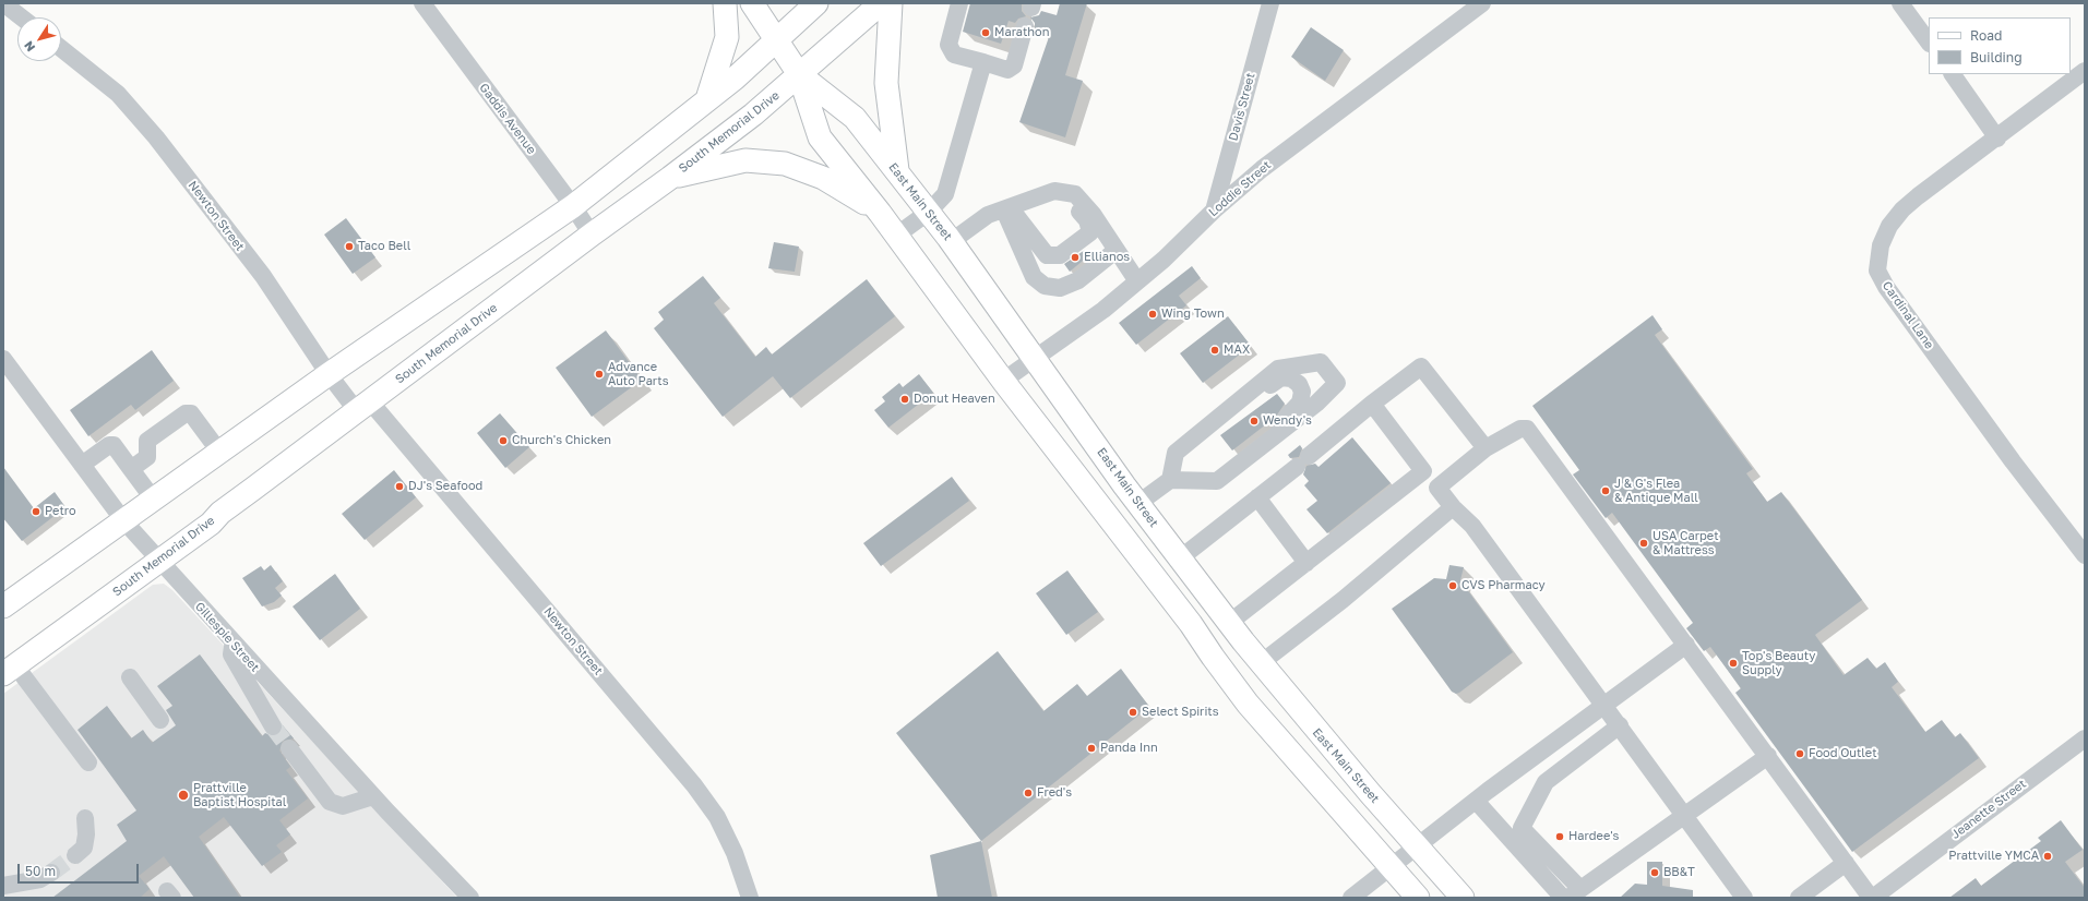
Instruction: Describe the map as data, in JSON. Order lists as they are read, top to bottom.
{
  "streets": {
    "main road": ["South Memorial Drive", "East Main Street"],
    "street": [
      "Davis Street",
      "Gaddis Avenue",
      "Loddie Street",
      "Newton Street",
      "Cardinal Lane",
      "Gillespie Street",
      "Jeanette Street"
    ]
  },
  "crossings": [
    ["Davis Street", "Loddie Street"],
    ["Gaddis Avenue", "South Memorial Drive"],
    ["South Memorial Drive", "East Main Street"],
    ["South Memorial Drive", "Newton Street"],
    ["South Memorial Drive", "Gillespie Street"],
    ["Loddie Street", "East Main Street"]
  ],
  "places": [
    "Marathon",
    "Taco Bell",
    "Ellianos",
    "Wing Town",
    "MAX",
    "Advance Auto Parts",
    "Donut Heaven",
    "Wendy's",
    "Church's Chicken",
    "DJ's Seafood",
    "J & G's Flea & Antique Mall",
    "Petro",
    "USA Carpet & Mattress",
    "CVS Pharmacy",
    "Top's Beauty Supply",
    "Select Spirits",
    "Panda Inn",
    "Food Outlet",
    "Fred's",
    "Prattville Baptist Hospital",
    "Hardee's",
    "Prattville YMCA",
    "BB&T"
  ],
  "legend": ["Road", "Building"],
  "scale_bar": "50 m",
  "north": "bottom left"
}
